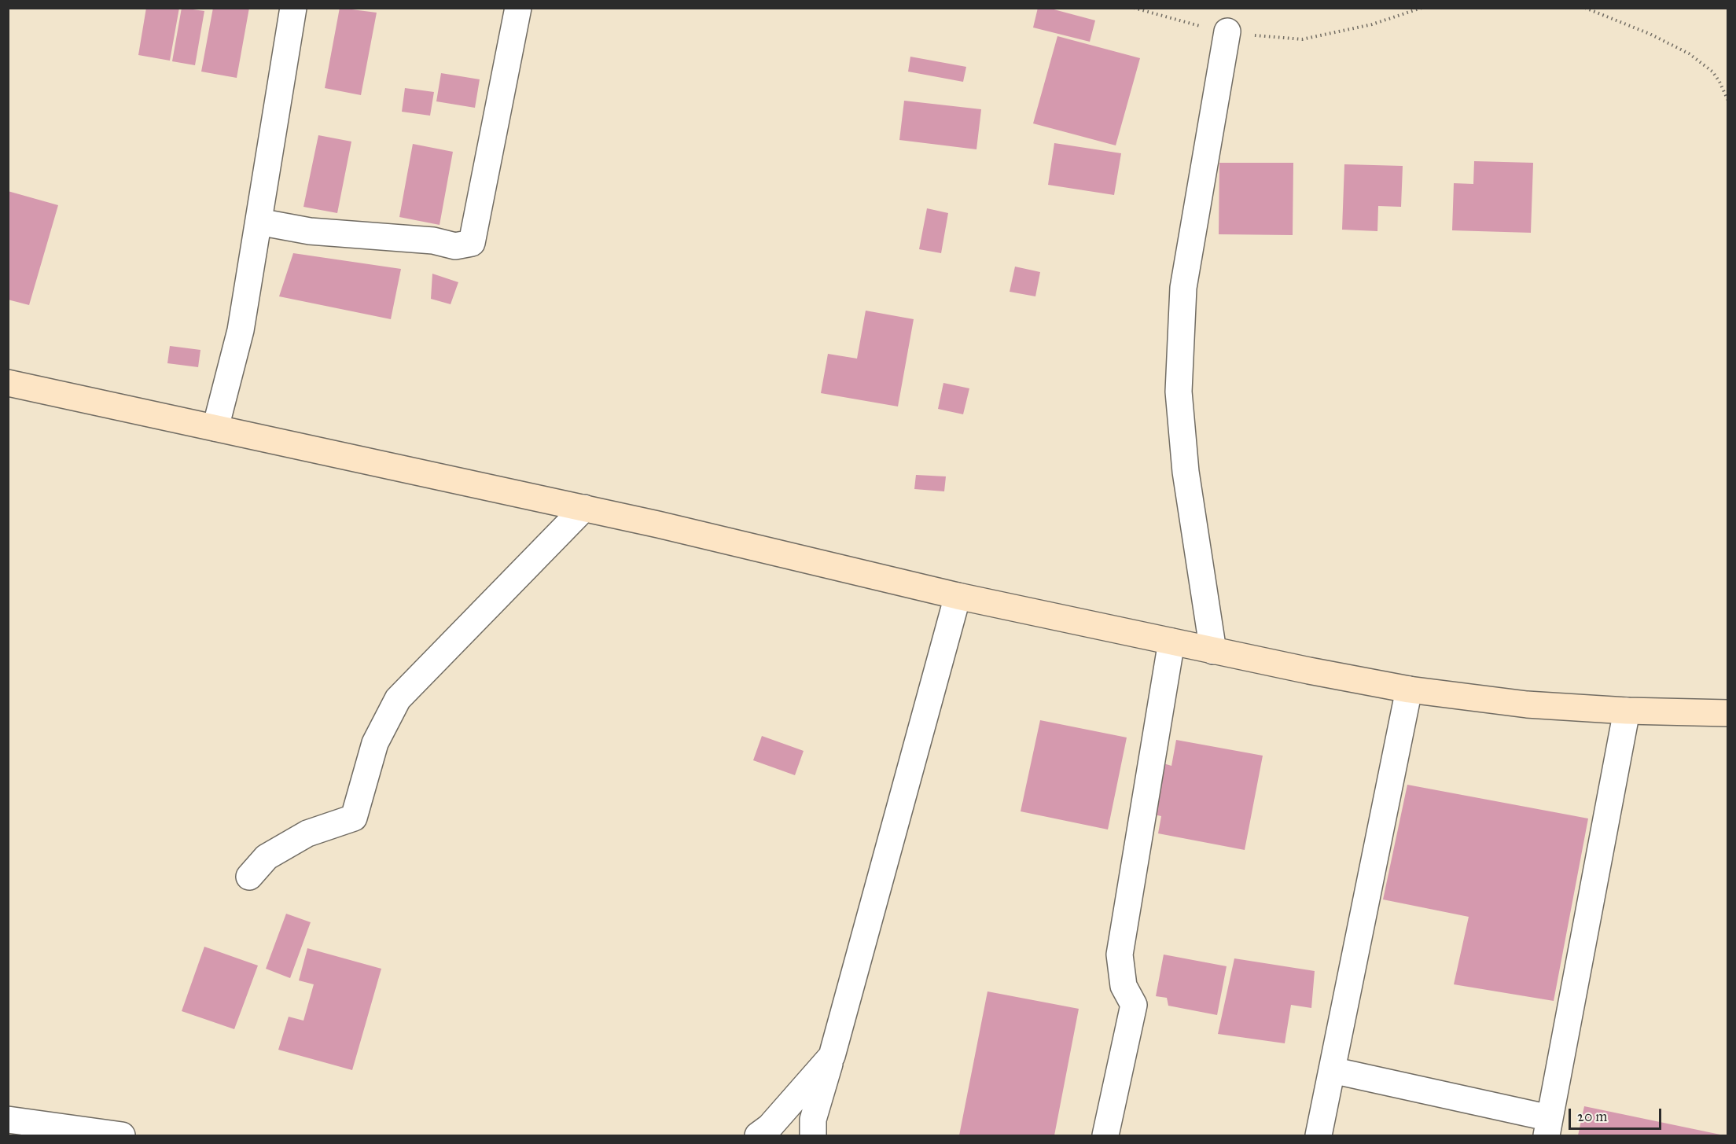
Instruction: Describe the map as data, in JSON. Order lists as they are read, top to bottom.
{
  "scale_bar": "20 m"
}
